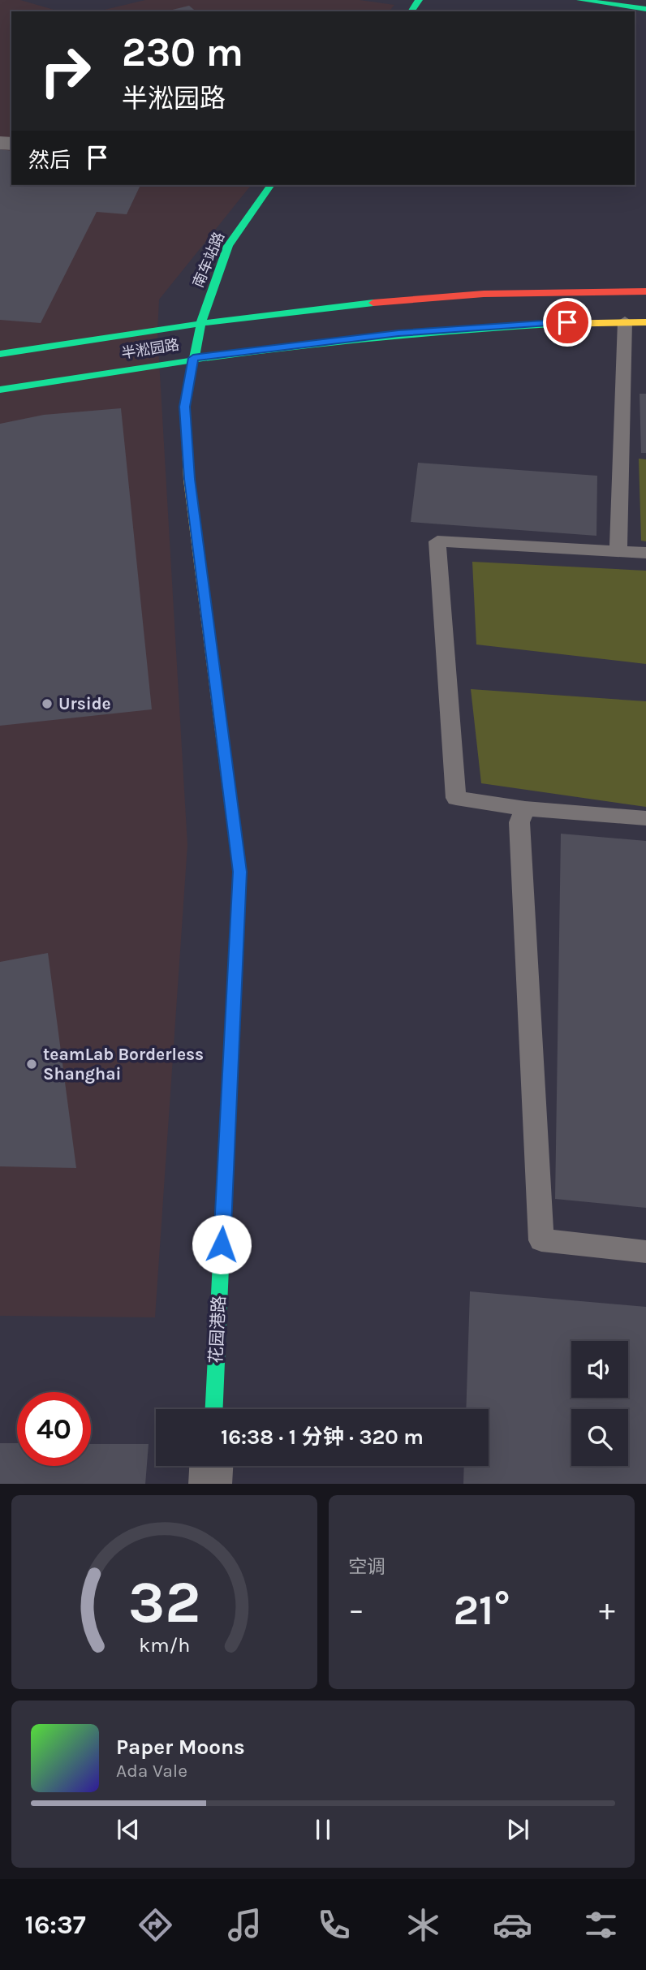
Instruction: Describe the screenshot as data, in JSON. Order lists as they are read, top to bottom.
{
  "streets": {
    "street": ["南车站路", "半淞园路", "花园港路"]
  },
  "crossings": [
    ["南车站路", "半淞园路"],
    ["南车站路", "花园港路"],
    ["半淞园路", "花园港路"]
  ],
  "places": ["Urside", "teamLab Borderless Shanghai"],
  "page": {
    "turn": ["230 m", "半淞园路"],
    "then": "然后",
    "limit": "40",
    "trip": "16:38 · 1 分钟 · 320 m",
    "tile": "空调",
    "heat": ["−", "21°", "+"],
    "song": ["Paper Moons", "Ada Vale"],
    "tabs": "16:37",
    "gauge": ["32", "km/h"]
  }
}
